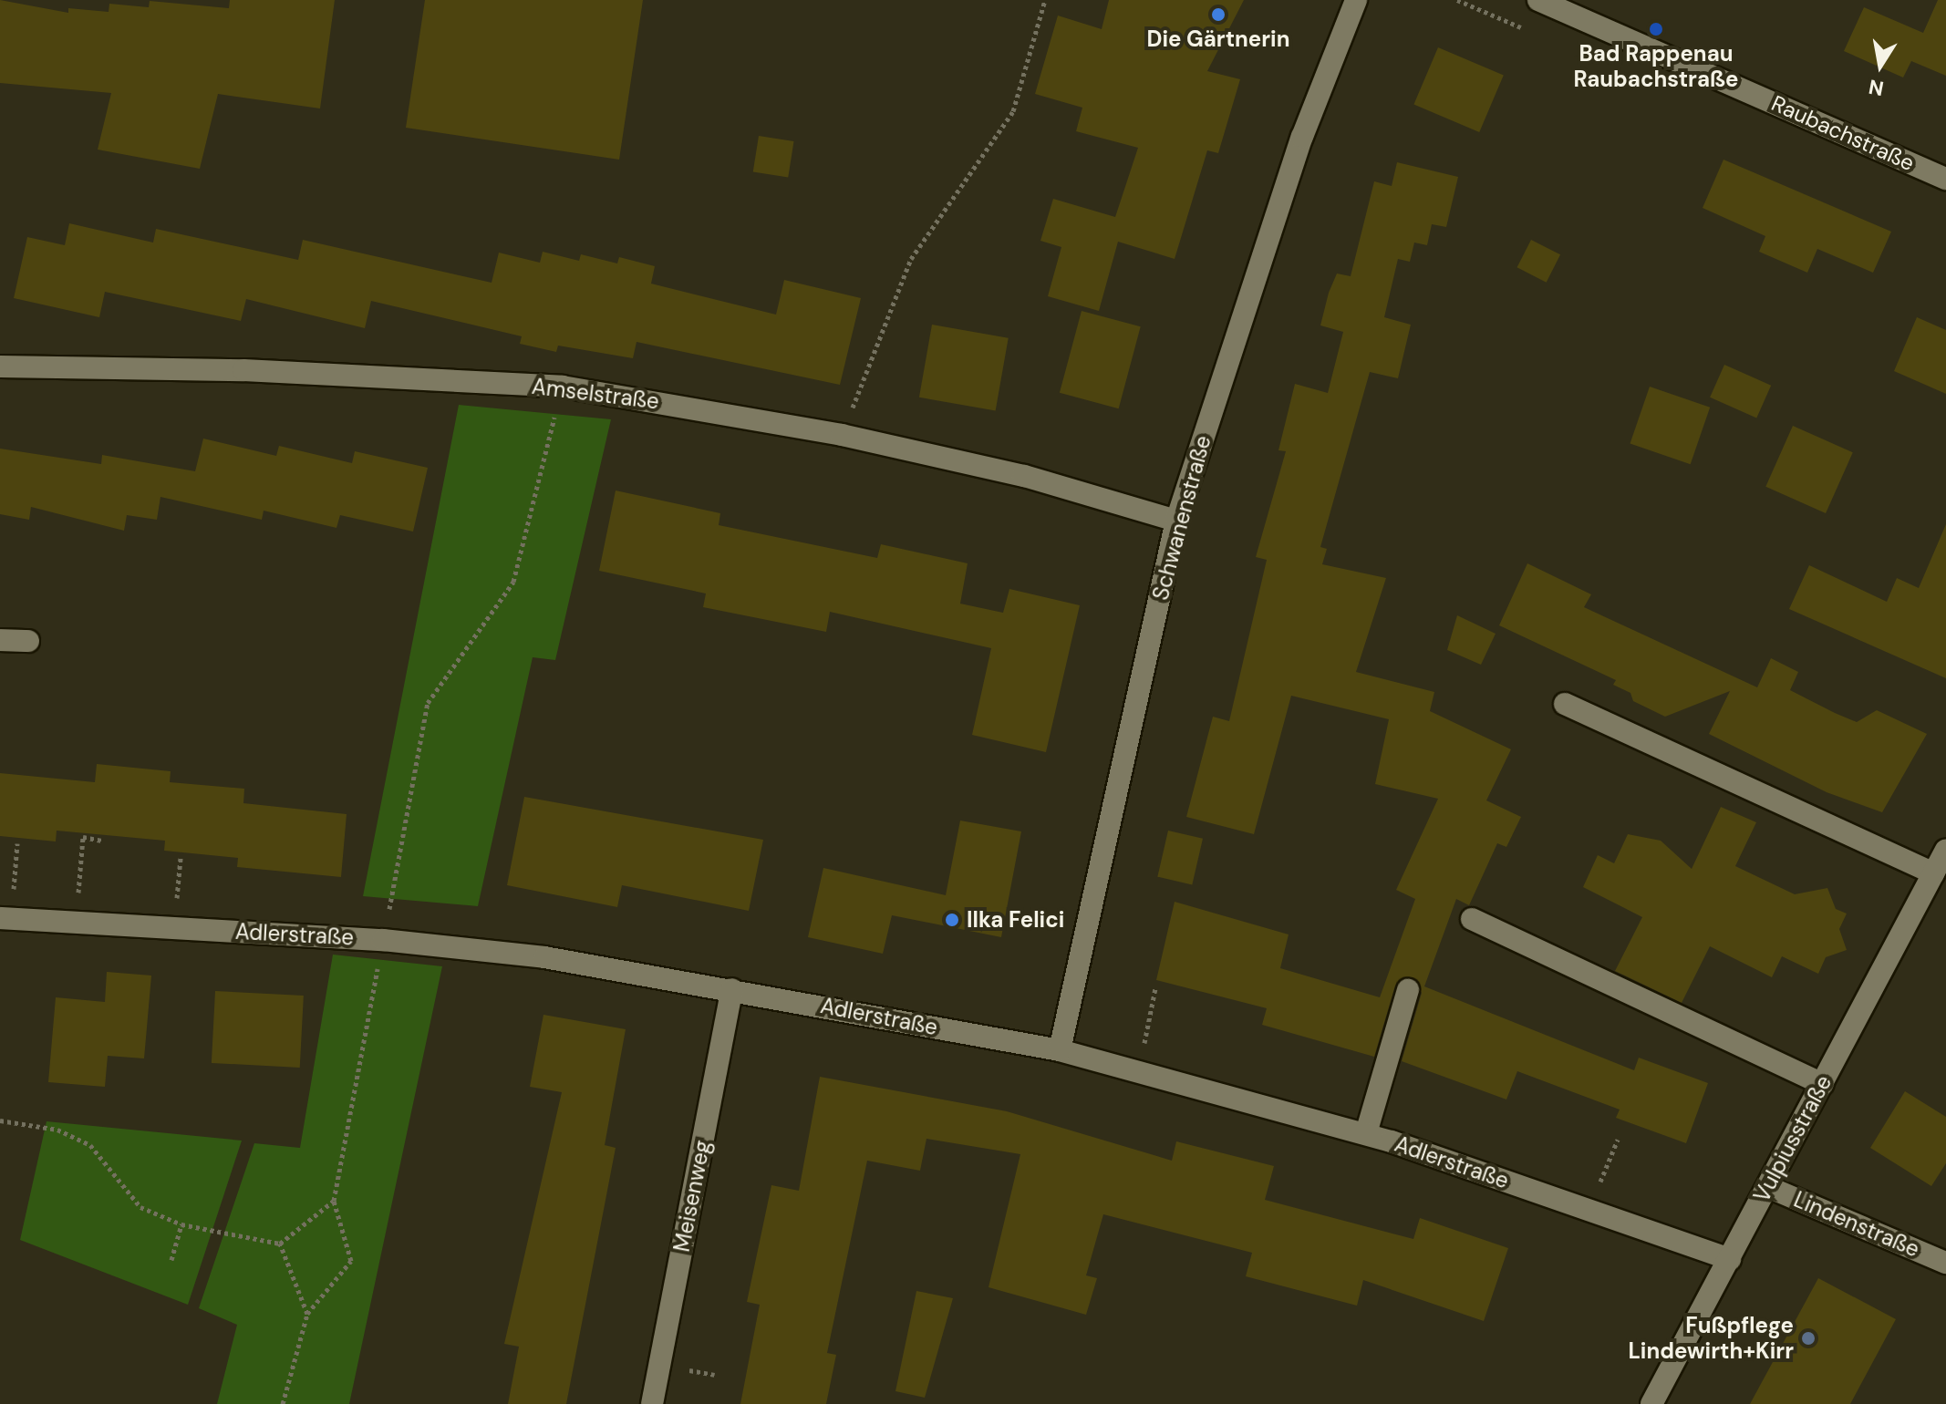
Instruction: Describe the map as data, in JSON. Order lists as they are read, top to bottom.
{
  "streets": {
    "street": [
      "Raubachstraße",
      "Amselstraße",
      "Schwanenstraße",
      "Adlerstraße",
      "Vulpiusstraße",
      "Meisenweg",
      "Lindenstraße"
    ]
  },
  "crossings": [
    ["Amselstraße", "Schwanenstraße"],
    ["Schwanenstraße", "Adlerstraße"],
    ["Adlerstraße", "Vulpiusstraße"],
    ["Adlerstraße", "Meisenweg"],
    ["Vulpiusstraße", "Lindenstraße"]
  ],
  "places": [
    "Die Gärtnerin",
    "Bad Rappenau Raubachstraße",
    "Ilka Felici",
    "Fußpflege Lindewirth+Kirr"
  ],
  "north": "bottom"
}
